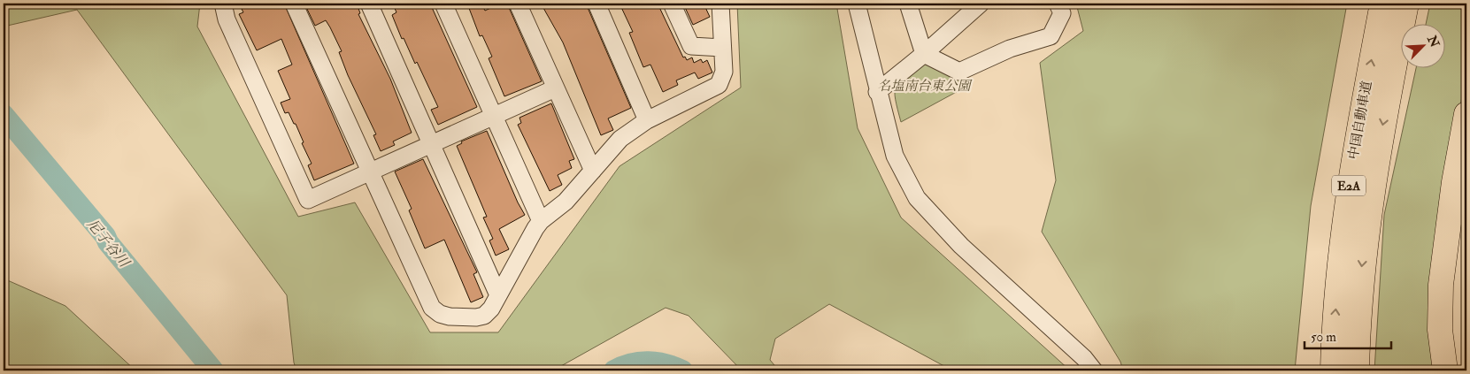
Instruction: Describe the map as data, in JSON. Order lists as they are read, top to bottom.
{
  "streets": {
    "highway": ["中国自動車道", "E2A"]
  },
  "water": ["尼子谷川"],
  "parks": ["名塩南台東公園"],
  "scale_bar": "50 m",
  "north": "top right"
}
